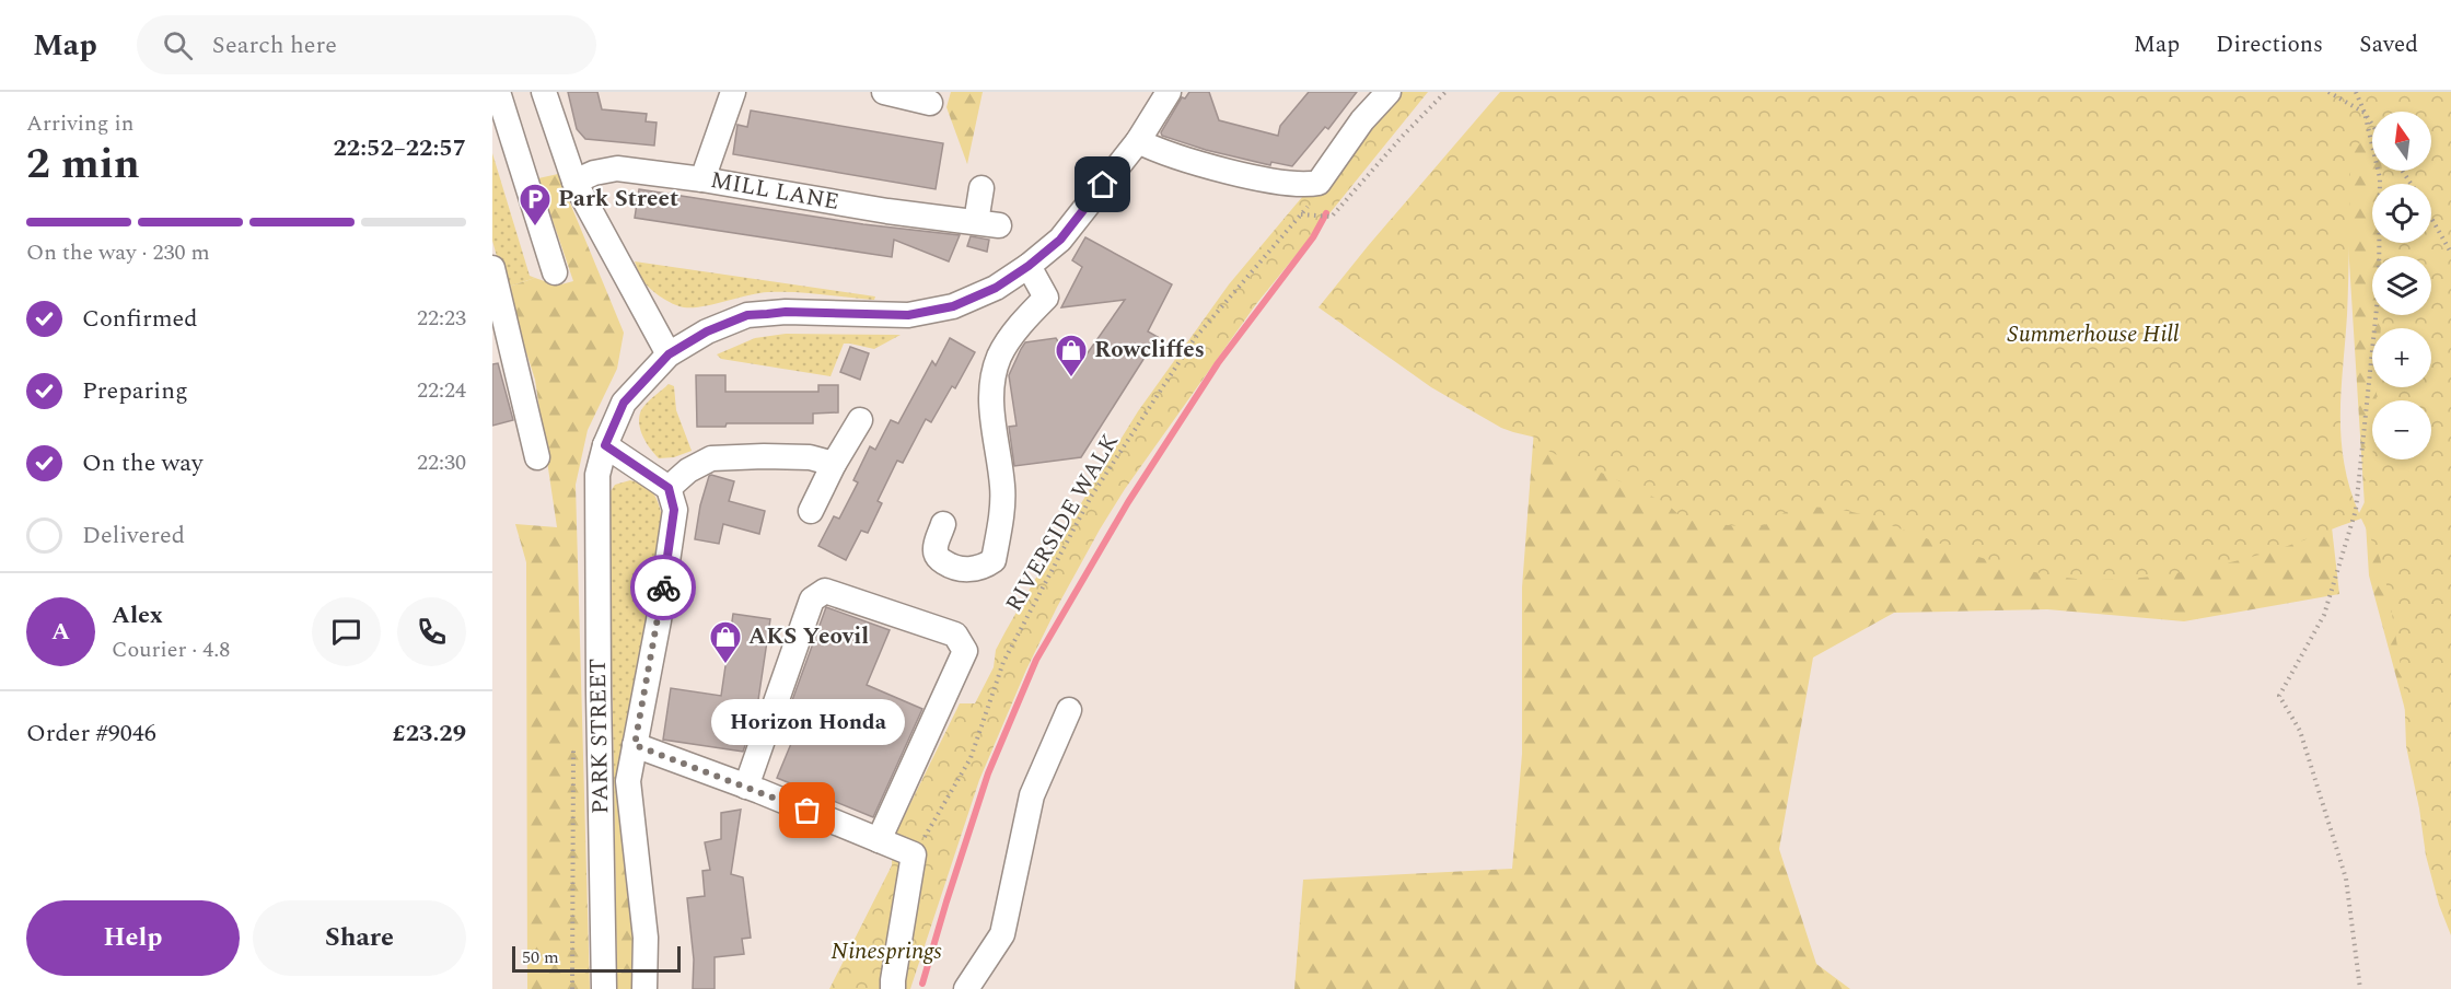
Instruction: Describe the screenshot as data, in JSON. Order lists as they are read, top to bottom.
{
  "streets": {
    "street": ["MILL LANE", "PARK STREET"],
    "path": ["RIVERSIDE WALK"]
  },
  "parks": ["Summerhouse Hill", "Ninesprings"],
  "places": {
    "parking": ["Park Street"],
    "shop": ["Rowcliffes", "AKS Yeovil"],
    "other": ["Horizon Honda"]
  },
  "scale_bar": "50 m",
  "north": "top",
  "page": {
    "header": "Map",
    "search": "Search here",
    "nav": ["Map", "Directions", "Saved"],
    "heading": ["2 min", "Arriving in", "22:52–22:57"],
    "panel": [
      "Alex",
      "Courier · 4.8",
      "Order #9046",
      "£23.29"
    ],
    "map_buttons": ["+", "−"],
    "bar": "On the way · 230 m",
    "list": [
      ["Confirmed", "22:23"],
      ["Preparing", "22:24"],
      ["On the way", "22:30"],
      "Delivered"
    ],
    "round": "A",
    "bubble": "Horizon Honda",
    "buttons": ["Help", "Share"],
    "scale": "50 m"
  }
}
